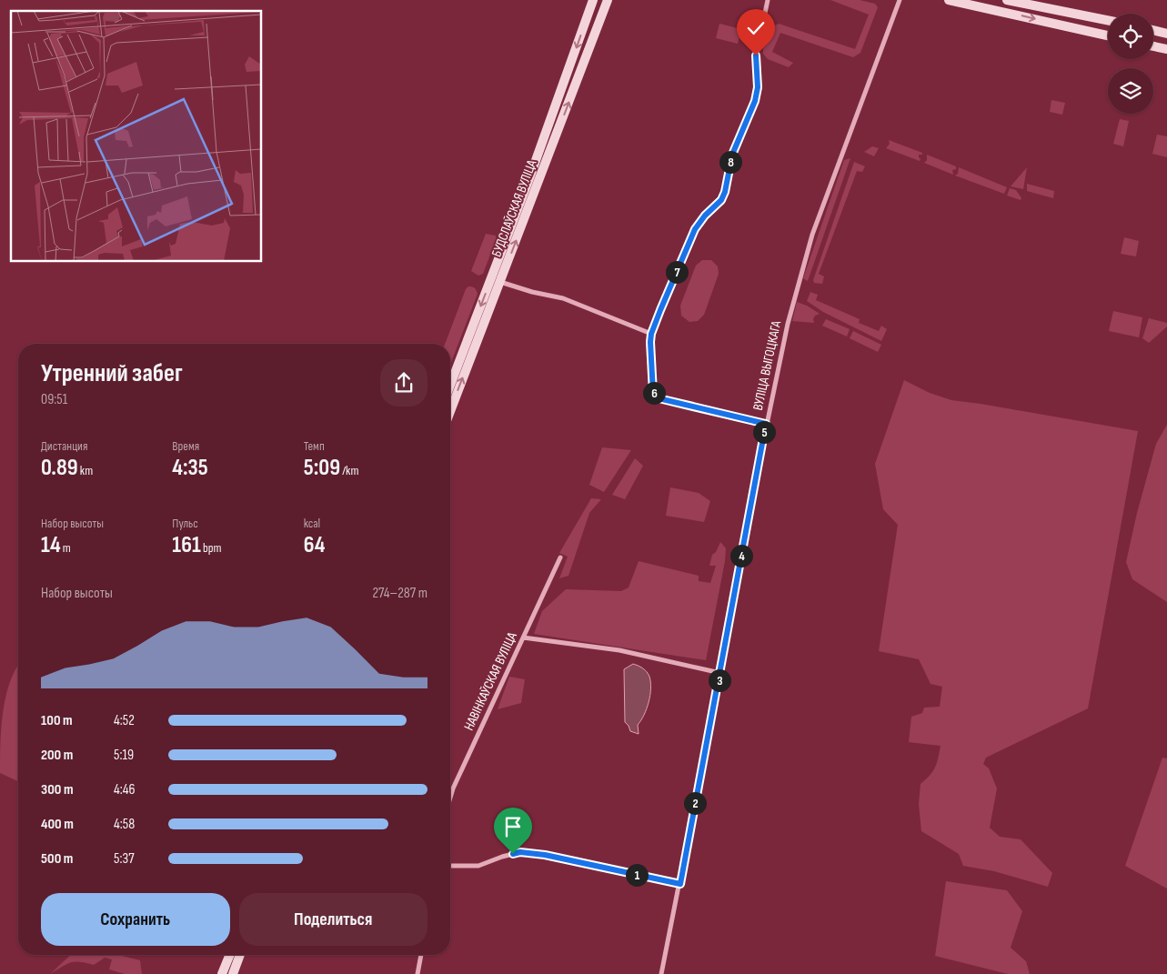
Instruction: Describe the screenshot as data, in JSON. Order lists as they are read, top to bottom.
{
  "streets": {
    "main road": ["БУДСЛАЎСКАЯ ВУЛІЦА"],
    "street": ["ВУЛІЦА ВЫГОЦКАГА", "НАВІНКАЎСКАЯ ВУЛІЦА"]
  },
  "page": {
    "pins": [
      "8",
      "7",
      "6",
      "5",
      "4",
      "3",
      "2",
      "1"
    ],
    "heading": ["Утренний забег", "09:51"],
    "stats": [
      ["Дистанция", "0.89 km"],
      ["Время", "4:35"],
      ["Темп", "5:09 /km"],
      ["Набор высоты", "14 m"],
      ["Пульс", "161 bpm"],
      ["kcal", "64"]
    ],
    "chart": ["Набор высоты", "274–287 m"],
    "list": [
      {
        "name": "100 m",
        "note": "4:52"
      },
      {
        "name": "200 m",
        "note": "5:19"
      },
      {
        "name": "300 m",
        "note": "4:46"
      },
      {
        "name": "400 m",
        "note": "4:58"
      },
      {
        "name": "500 m",
        "note": "5:37"
      }
    ],
    "buttons": ["Сохранить", "Поделиться"]
  }
}
